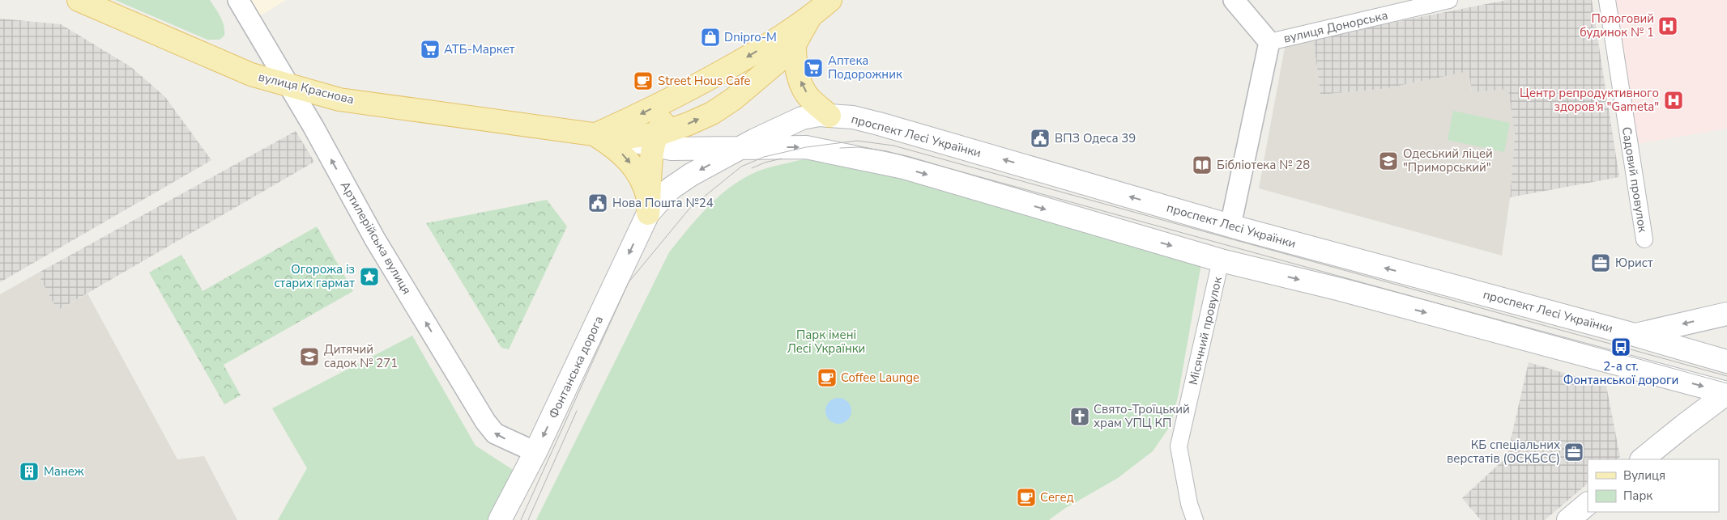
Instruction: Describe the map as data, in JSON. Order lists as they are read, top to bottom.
{
  "streets": {
    "main road": ["вулиця Краснова", "проспект Лесі Українки", "Фонтанська дорога"],
    "street": [
      "вулиця Донорська",
      "Садовий провулок",
      "Артилерійська вулиця",
      "Місячний провулок"
    ]
  },
  "crossings": [
    ["вулиця Донорська", "проспект Лесі Українки"],
    ["вулиця Краснова", "проспект Лесі Українки"],
    ["вулиця Краснова", "Артилерійська вулиця"],
    ["проспект Лесі Українки", "Місячний провулок"],
    ["проспект Лесі Українки", "Фонтанська дорога"],
    ["Артилерійська вулиця", "Фонтанська дорога"]
  ],
  "one_way": ["Артилерійська вулиця", "Фонтанська дорога"],
  "parks": ["Парк імені Лесі Українки"],
  "places": {
    "hospital": ["Пологовий будинок № 1", "Центр репродуктивного здоров'я \"Gameta\""],
    "shop": ["Dnipro-M"],
    "supermarket": ["АТБ-Маркет", "Аптека Подорожник"],
    "cafe": ["Street Hous Cafe", "Coffee Launge", "Сегед"],
    "public building": ["ВПЗ Одеса 39", "Нова Пошта №24"],
    "school or university": ["Одеський ліцей \"Приморський\"", "Дитячий садок № 271"],
    "library": ["Бібліотека № 28"],
    "office": ["Юрист", "КБ спеціальних верстатів (ОСКБСС)"],
    "place": ["Огорожа із старих гармат"],
    "bus stop": ["2-а ст. Фонтанської дороги"],
    "church": ["Свято-Троїцький храм УПЦ КП"],
    "building": ["Манеж"]
  },
  "legend": ["Вулиця", "Парк"]
}
